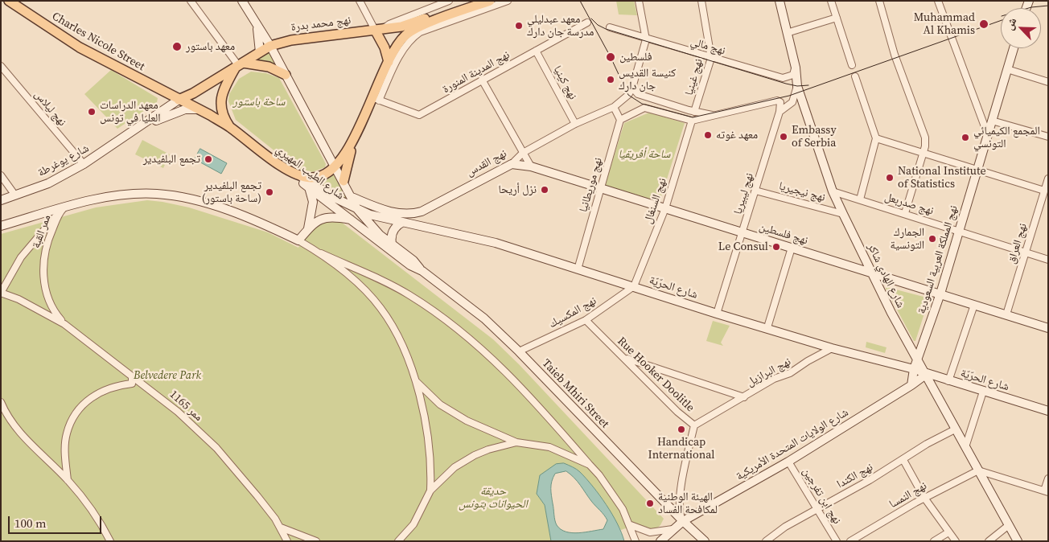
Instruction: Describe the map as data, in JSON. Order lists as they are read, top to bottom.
{
  "streets": {
    "main road": [
      "نهج محمد بدرة",
      "Charles Nicole Street",
      "شارع يوغرطة",
      "نهج القدس",
      "شارع الطيب المهيري",
      "نهج فلسطين",
      "نهج المملكة العربية السعودية",
      "شارع الهادي شاكر",
      "شارع الحرّيّة",
      "Taieb Mhiri Street",
      "شارع الولايات المتحدة الأمريكية"
    ],
    "street": [
      "نهج مالي",
      "نهج المدينة المنورة",
      "نهج غينيا",
      "نهج كينيا",
      "نهج ليلاس",
      "نهج موريطانيا",
      "نهج نيجيريا",
      "نهج ليبيريا",
      "نهج السنغال",
      "نهج صدربعل",
      "ممر القبة",
      "نهج العراق",
      "نهج المكسيك",
      "نهج البرازيل",
      "Rue Hooker Doolitle",
      "ممر 1165",
      "نهج الكندا",
      "نهج النمسا",
      "نهج ابن تفرجين"
    ]
  },
  "crossings": [
    ["Charles Nicole Street", "شارع يوغرطة"],
    ["Charles Nicole Street", "شارع الطيب المهيري"],
    ["نهج مالي", "نهج غينيا"],
    ["نهج مالي", "شارع الهادي شاكر"],
    ["نهج المدينة المنورة", "نهج كينيا"],
    ["نهج كينيا", "نهج القدس"],
    ["نهج ليلاس", "شارع يوغرطة"],
    ["شارع يوغرطة", "شارع الطيب المهيري"],
    ["نهج القدس", "نهج فلسطين"],
    ["شارع الطيب المهيري", "Taieb Mhiri Street"],
    ["نهج موريطانيا", "نهج فلسطين"],
    ["نهج موريطانيا", "شارع الحرّيّة"],
    ["نهج نيجيريا", "نهج ليبيريا"],
    ["نهج نيجيريا", "شارع الهادي شاكر"],
    ["نهج ليبيريا", "نهج فلسطين"],
    ["نهج ليبيريا", "شارع الهادي شاكر"],
    ["نهج ليبيريا", "شارع الحرّيّة"],
    ["نهج السنغال", "نهج فلسطين"],
    ["نهج السنغال", "شارع الحرّيّة"],
    ["نهج السنغال", "نهج المكسيك"],
    ["نهج صدربعل", "نهج العراق"],
    ["نهج صدربعل", "نهج المملكة العربية السعودية"],
    ["نهج صدربعل", "شارع الهادي شاكر"],
    ["ممر القبة", "ممر 1165"],
    ["نهج فلسطين", "نهج العراق"],
    ["نهج فلسطين", "نهج المملكة العربية السعودية"],
    ["نهج فلسطين", "شارع الهادي شاكر"],
    ["نهج المملكة العربية السعودية", "شارع الهادي شاكر"],
    ["نهج المملكة العربية السعودية", "شارع الحرّيّة"],
    ["شارع الهادي شاكر", "شارع الحرّيّة"],
    ["شارع الهادي شاكر", "شارع الولايات المتحدة الأمريكية"],
    ["شارع الهادي شاكر", "نهج الكندا"],
    ["شارع الهادي شاكر", "نهج النمسا"],
    ["شارع الحرّيّة", "نهج المكسيك"],
    ["شارع الحرّيّة", "نهج البرازيل"],
    ["شارع الحرّيّة", "شارع الولايات المتحدة الأمريكية"],
    ["نهج المكسيك", "Rue Hooker Doolitle"],
    ["نهج المكسيك", "Taieb Mhiri Street"],
    ["نهج البرازيل", "Rue Hooker Doolitle"],
    ["Rue Hooker Doolitle", "Taieb Mhiri Street"],
    ["Rue Hooker Doolitle", "شارع الولايات المتحدة الأمريكية"],
    ["Taieb Mhiri Street", "شارع الولايات المتحدة الأمريكية"],
    ["شارع الولايات المتحدة الأمريكية", "نهج ابن تفرجين"],
    ["نهج الكندا", "نهج ابن تفرجين"]
  ],
  "parks": [
    "ساحة باستور",
    "ساحة أفريقيا",
    "Belvedere Park",
    "حديقة الحيوانات بتونس"
  ],
  "places": [
    "Muhammad Al Khamis",
    "معهد عبدليلي مدرسة جان دارك",
    "معهد باستور",
    "فلسطين",
    "كنيسة القديس جان دارك",
    "معهد الدراسات العليا في تونس",
    "معهد غوته",
    "Embassy of Serbia",
    "المجمع الكيميائي التونسي",
    "تجمع البلفيدير",
    "National Institute of Statistics",
    "نزل أريحا",
    "تجمع البلفيدير (ساحة باستور)",
    "الجمارك التونسية",
    "Le Consul",
    "Handicap International",
    "الهيئة الوطنية لمكافحة الفساد"
  ],
  "scale_bar": "100 m",
  "north": "top left"
}
